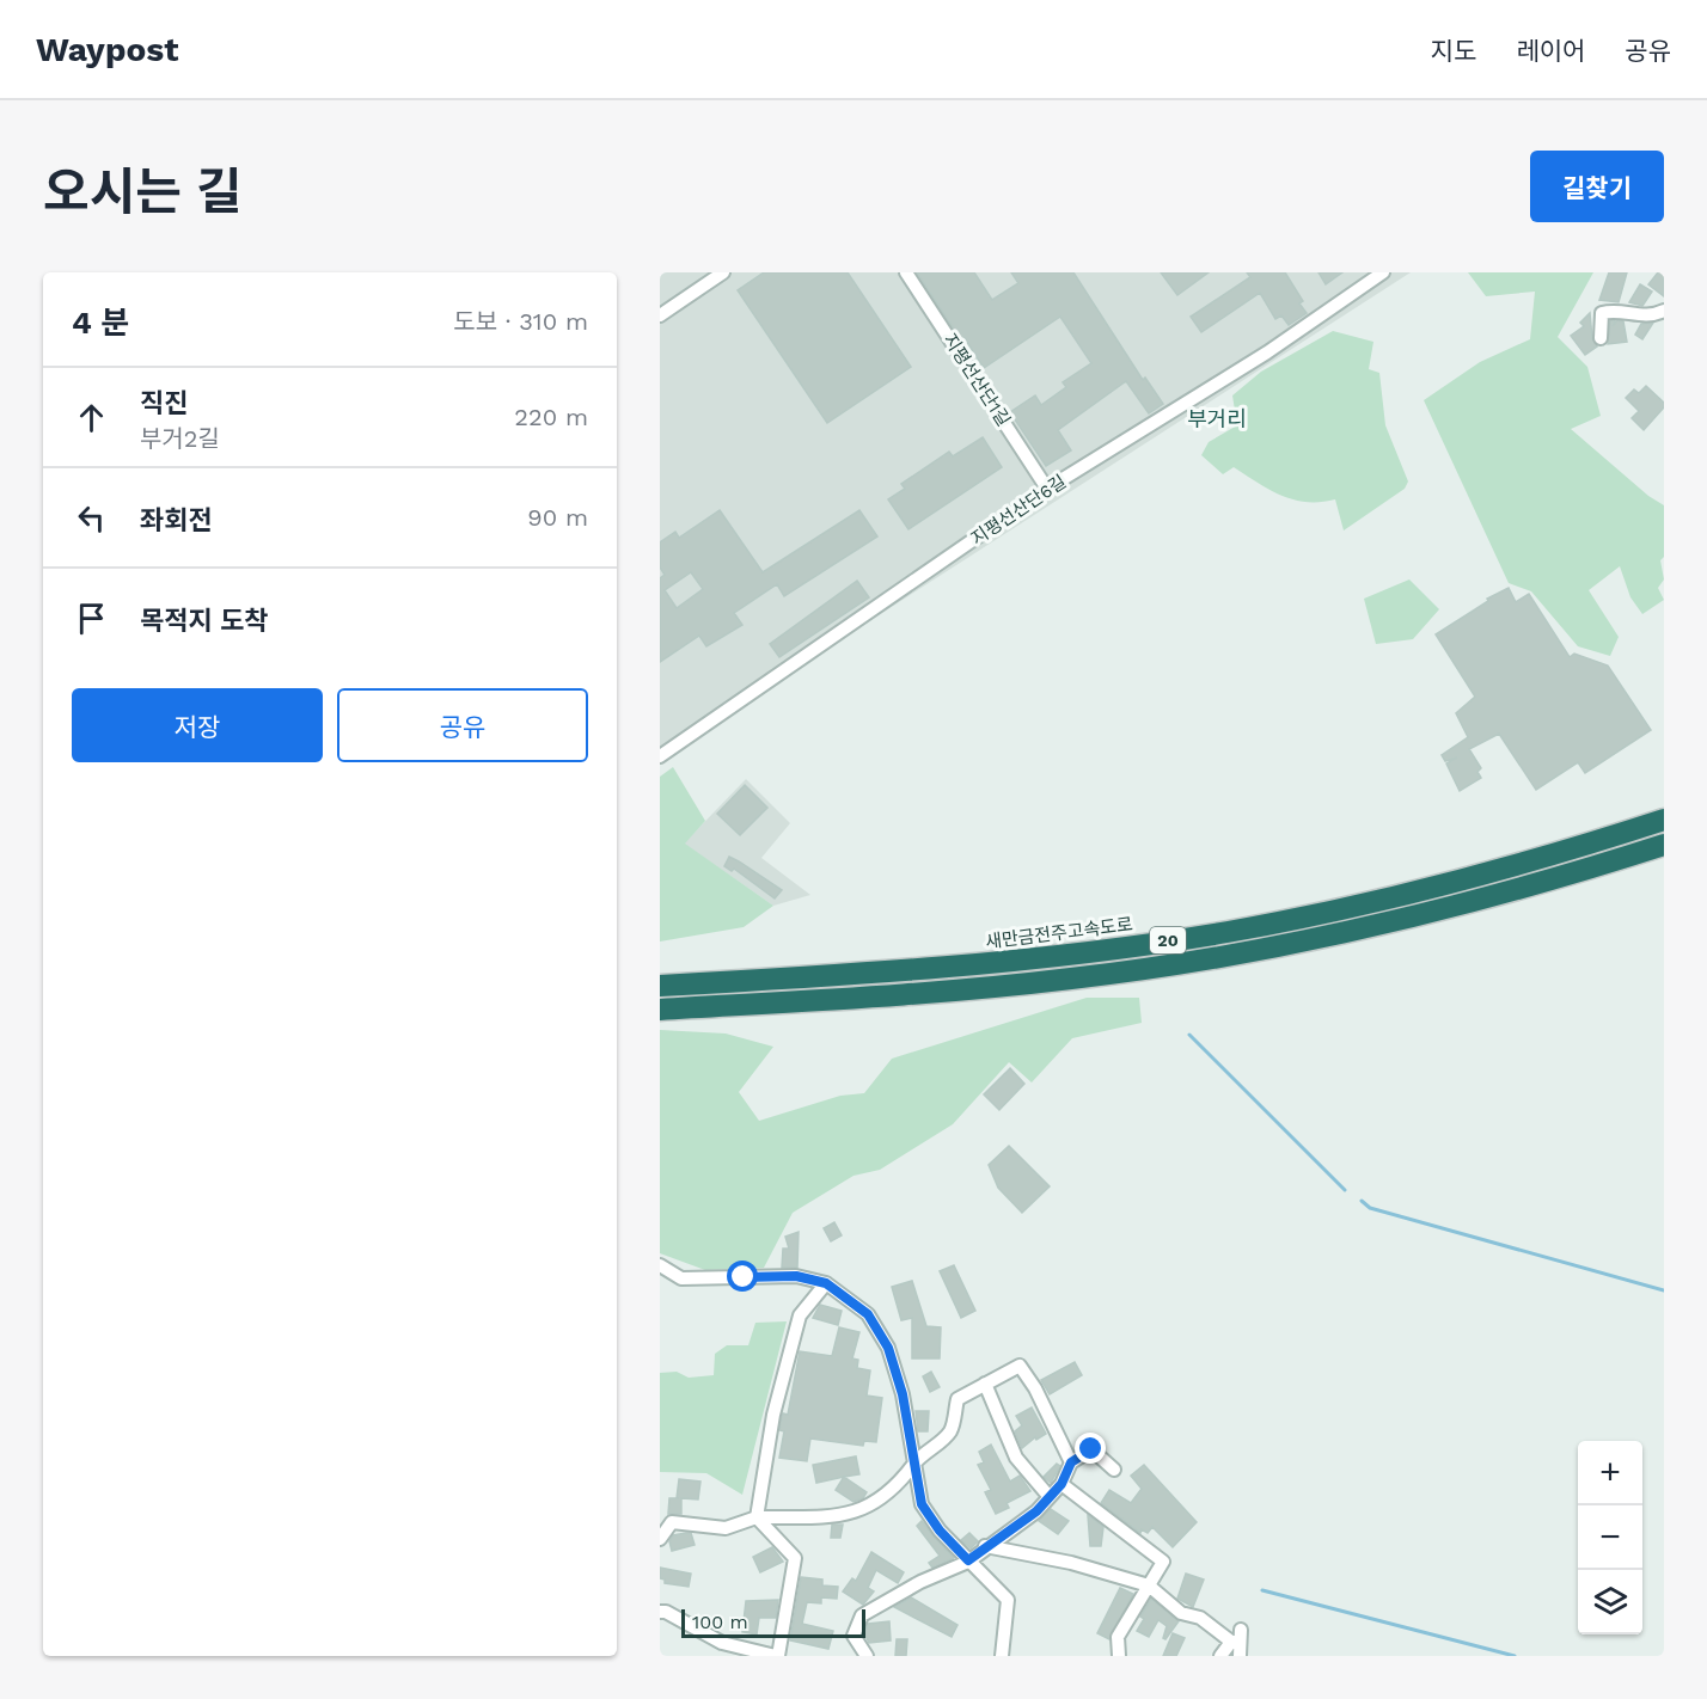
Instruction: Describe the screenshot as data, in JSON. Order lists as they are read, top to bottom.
{
  "streets": {
    "highway": ["새만금전주고속도로", "20"],
    "street": ["지평선산단1길", "지평선산단6길"]
  },
  "crossings": [
    ["지평선산단1길", "지평선산단6길"]
  ],
  "districts": ["부거리"],
  "scale_bar": "100 m",
  "page": {
    "header": "Waypost",
    "nav": ["지도", "레이어", "공유"],
    "title": "오시는 길",
    "buttons": [
      "길찾기",
      ["저장", "공유"]
    ],
    "heading": ["4 분", "도보 · 310 m"],
    "list": [
      ["직진", "부거2길", "220 m"],
      ["좌회전", "90 m"],
      "목적지 도착"
    ],
    "map_buttons": ["+", "−"],
    "scale": "100 m"
  }
}
